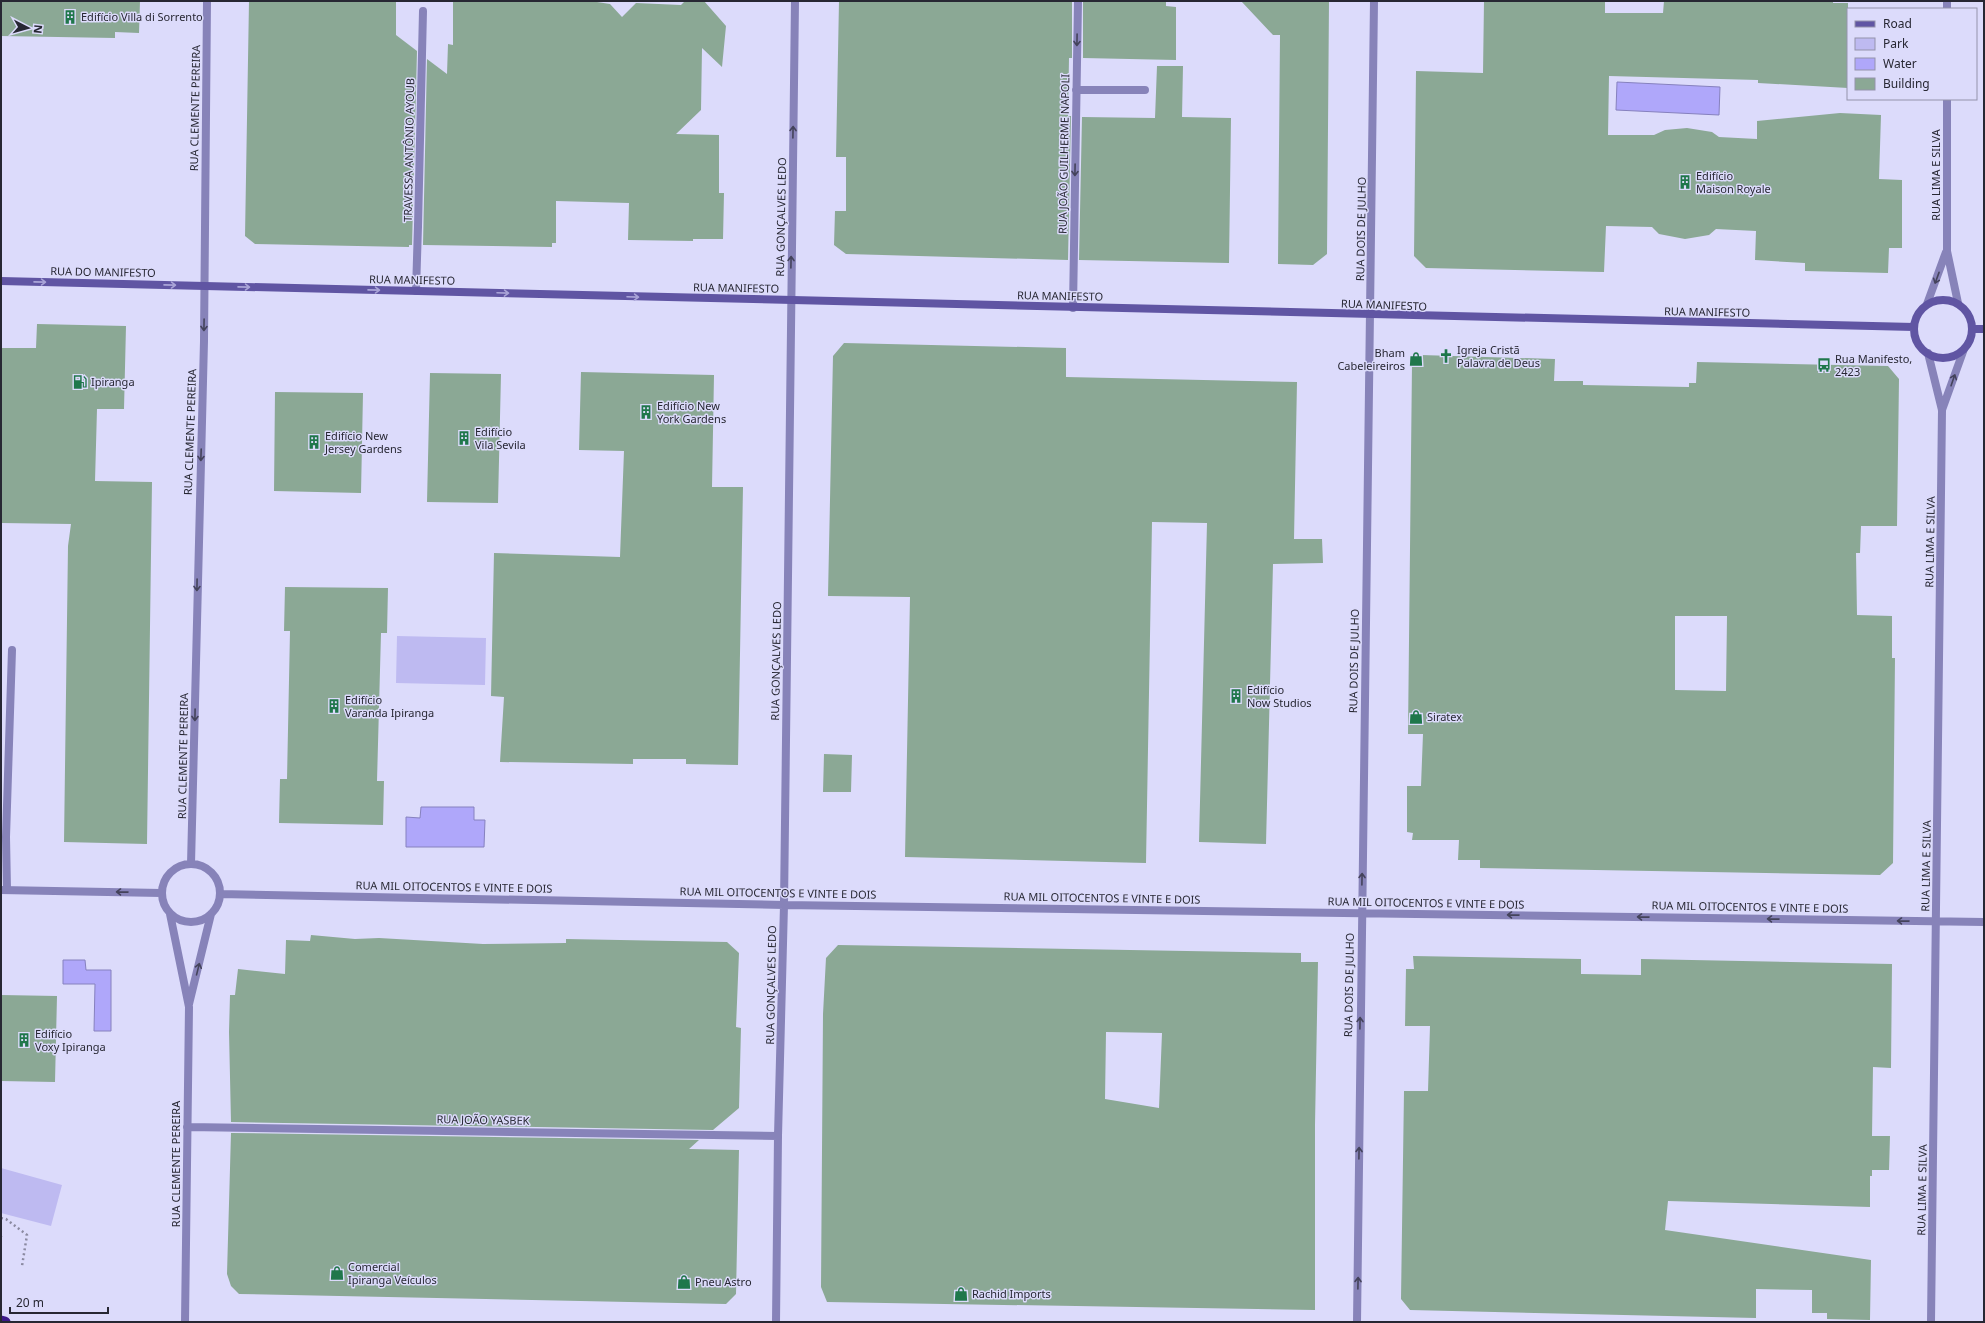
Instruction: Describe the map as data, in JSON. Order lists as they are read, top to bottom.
{
  "streets": {
    "main road": ["RUA DO MANIFESTO", "RUA MANIFESTO"],
    "street": [
      "RUA CLEMENTE PEREIRA",
      "TRAVESSA ANTÔNIO AYOUB",
      "RUA JOÃO GUILHERME NAPOLI",
      "RUA LIMA E SILVA",
      "RUA GONÇALVES LEDO",
      "RUA DOIS DE JULHO",
      "RUA MIL OITOCENTOS E VINTE E DOIS",
      "RUA JOÃO YASBEK"
    ]
  },
  "crossings": [
    ["RUA CLEMENTE PEREIRA", "RUA DO MANIFESTO"],
    ["RUA CLEMENTE PEREIRA", "RUA MANIFESTO"],
    ["RUA CLEMENTE PEREIRA", "RUA MIL OITOCENTOS E VINTE E DOIS"],
    ["RUA CLEMENTE PEREIRA", "RUA JOÃO YASBEK"],
    ["TRAVESSA ANTÔNIO AYOUB", "RUA MANIFESTO"],
    ["RUA JOÃO GUILHERME NAPOLI", "RUA MANIFESTO"],
    ["RUA LIMA E SILVA", "RUA MANIFESTO"],
    ["RUA LIMA E SILVA", "RUA MIL OITOCENTOS E VINTE E DOIS"],
    ["RUA GONÇALVES LEDO", "RUA MANIFESTO"],
    ["RUA GONÇALVES LEDO", "RUA MIL OITOCENTOS E VINTE E DOIS"],
    ["RUA GONÇALVES LEDO", "RUA JOÃO YASBEK"],
    ["RUA DOIS DE JULHO", "RUA MANIFESTO"],
    ["RUA DOIS DE JULHO", "RUA MIL OITOCENTOS E VINTE E DOIS"],
    ["RUA DO MANIFESTO", "RUA MANIFESTO"]
  ],
  "one_way": ["RUA JOÃO GUILHERME NAPOLI", "RUA DOIS DE JULHO", "RUA DO MANIFESTO"],
  "places": {
    "building": [
      "Edifício Villa di Sorrento",
      "Edifício Maison Royale",
      "Edifício New York Gardens",
      "Edifício Vila Sevila",
      "Edifício New Jersey Gardens",
      "Edifício Now Studios",
      "Edifício Varanda Ipiranga",
      "Edifício Voxy Ipiranga"
    ],
    "church": ["Igreja Cristã Palavra de Deus"],
    "shop": [
      "Bham Cabeleireiros",
      "Siratex",
      "Comercial Ipiranga Veículos",
      "Pneu Astro",
      "Rachid Imports"
    ],
    "bus stop": ["Rua Manifesto, 2423"],
    "fuel station": ["Ipiranga"]
  },
  "legend": [
    "Road",
    "Park",
    "Water",
    "Building"
  ],
  "scale_bar": "20 m",
  "north": "right"
}
